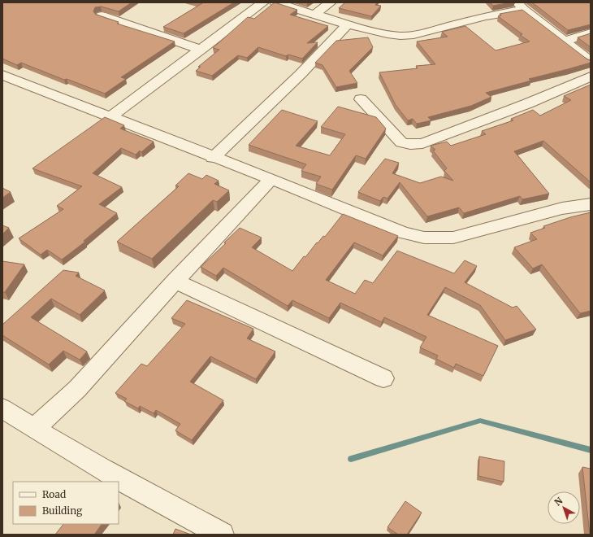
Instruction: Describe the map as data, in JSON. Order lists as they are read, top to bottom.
{
  "legend": ["Road", "Building"],
  "north": "top left"
}
